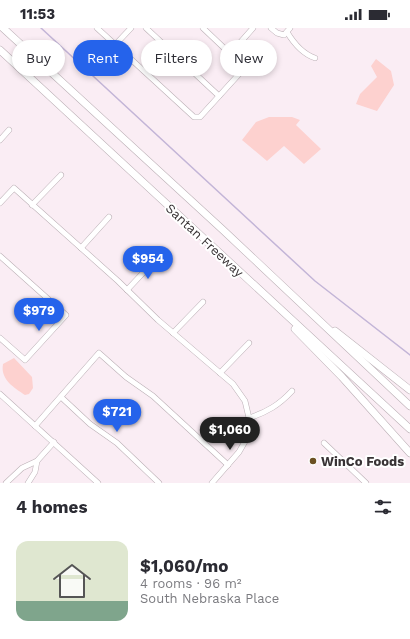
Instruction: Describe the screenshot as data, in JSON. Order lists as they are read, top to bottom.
{
  "streets": {
    "highway": ["Santan Freeway"]
  },
  "places": ["WinCo Foods"],
  "page": {
    "status": "11:53",
    "chip": [
      "Buy",
      "Rent",
      "Filters",
      "New"
    ],
    "price": [
      "$954",
      "$979",
      "$721",
      "$1,060"
    ],
    "heading": "4 homes",
    "list": [
      {
        "name": "$1,060/mo",
        "note": "4 rooms · 96 m² · South Nebraska Place"
      }
    ]
  }
}
